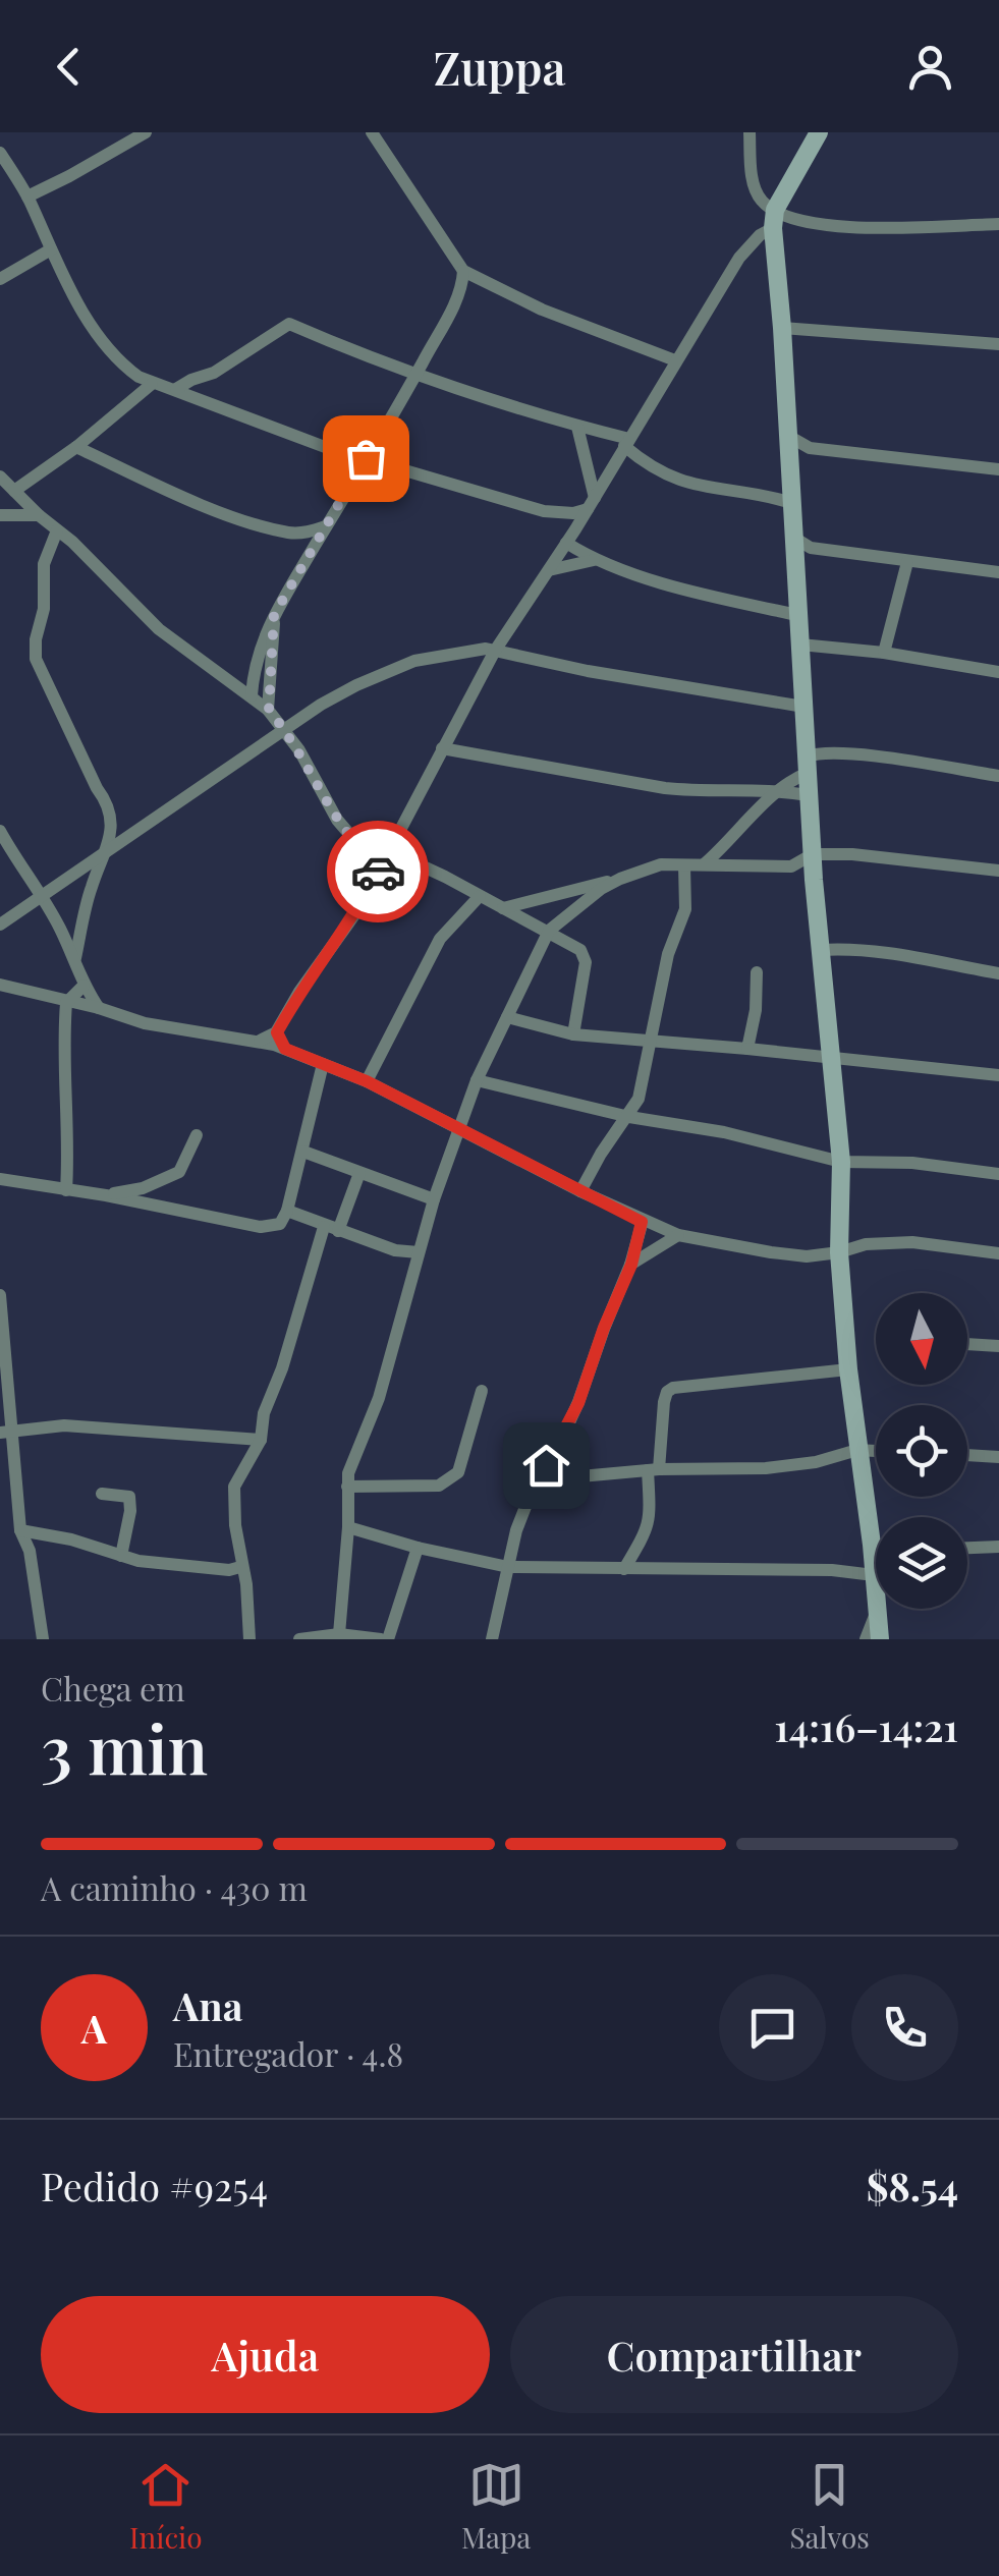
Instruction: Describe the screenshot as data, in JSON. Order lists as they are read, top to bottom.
{
  "north": "bottom",
  "page": {
    "header": "Zuppa",
    "heading": ["3 min", "Chega em", "14:16–14:21"],
    "panel": [
      "Ana",
      "Entregador · 4.8",
      "Pedido #9254",
      "$8.54"
    ],
    "bar": "A caminho · 430 m",
    "round": "A",
    "buttons": ["Ajuda", "Compartilhar"],
    "tabs": ["Início", "Mapa", "Salvos"]
  }
}
